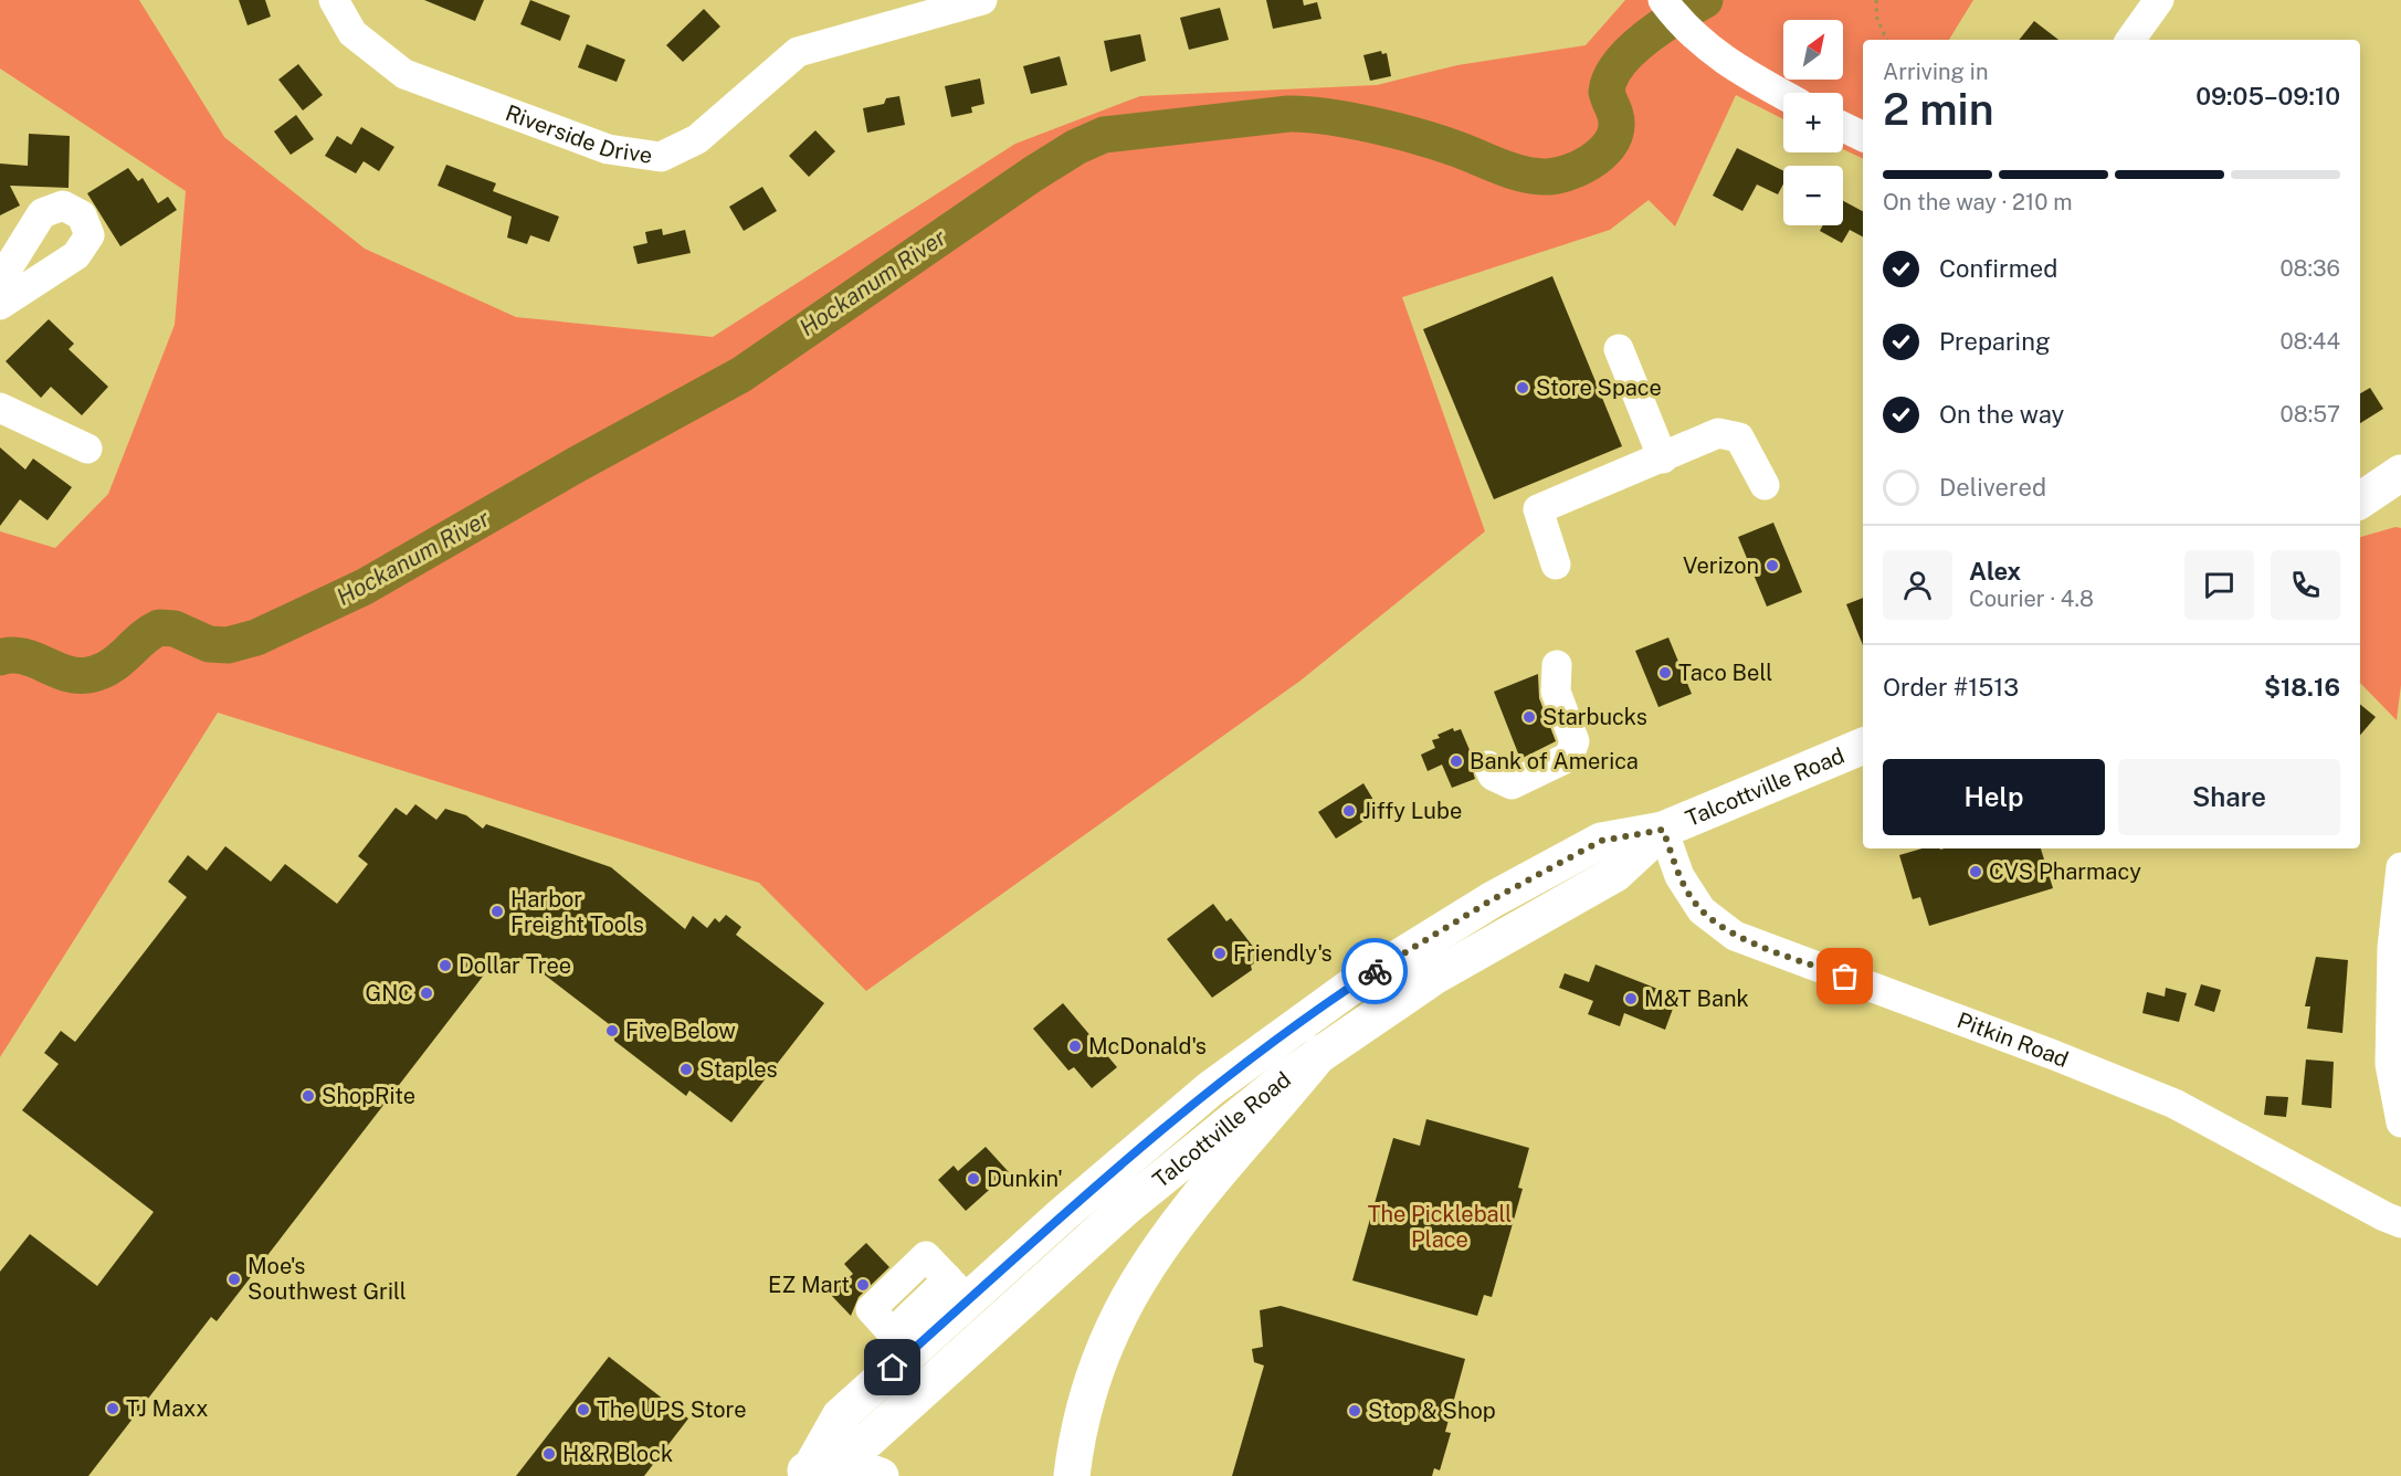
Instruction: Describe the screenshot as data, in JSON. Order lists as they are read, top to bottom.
{
  "streets": {
    "main road": ["Talcottville Road"],
    "street": ["Riverside Drive", "Pitkin Road"]
  },
  "crossings": [
    ["Talcottville Road", "Pitkin Road"]
  ],
  "water": ["Hockanum River"],
  "parks": ["The Pickleball Place"],
  "places": [
    "Store Space",
    "Verizon",
    "Taco Bell",
    "Starbucks",
    "Bank of America",
    "Jiffy Lube",
    "CVS Pharmacy",
    "Harbor Freight Tools",
    "Friendly's",
    "Dollar Tree",
    "GNC",
    "M&T Bank",
    "Five Below",
    "McDonald's",
    "Staples",
    "ShopRite",
    "Dunkin'",
    "Moe's Southwest Grill",
    "EZ Mart",
    "TJ Maxx",
    "The UPS Store",
    "Stop & Shop",
    "H&R Block"
  ],
  "north": "top right",
  "page": {
    "map_buttons": ["+", "−"],
    "heading": ["2 min", "Arriving in", "09:05–09:10"],
    "panel": [
      "Alex",
      "Courier · 4.8",
      "Order #1513",
      "$18.16"
    ],
    "bar": "On the way · 210 m",
    "list": [
      ["Confirmed", "08:36"],
      ["Preparing", "08:44"],
      ["On the way", "08:57"],
      "Delivered"
    ],
    "buttons": ["Help", "Share"]
  }
}
